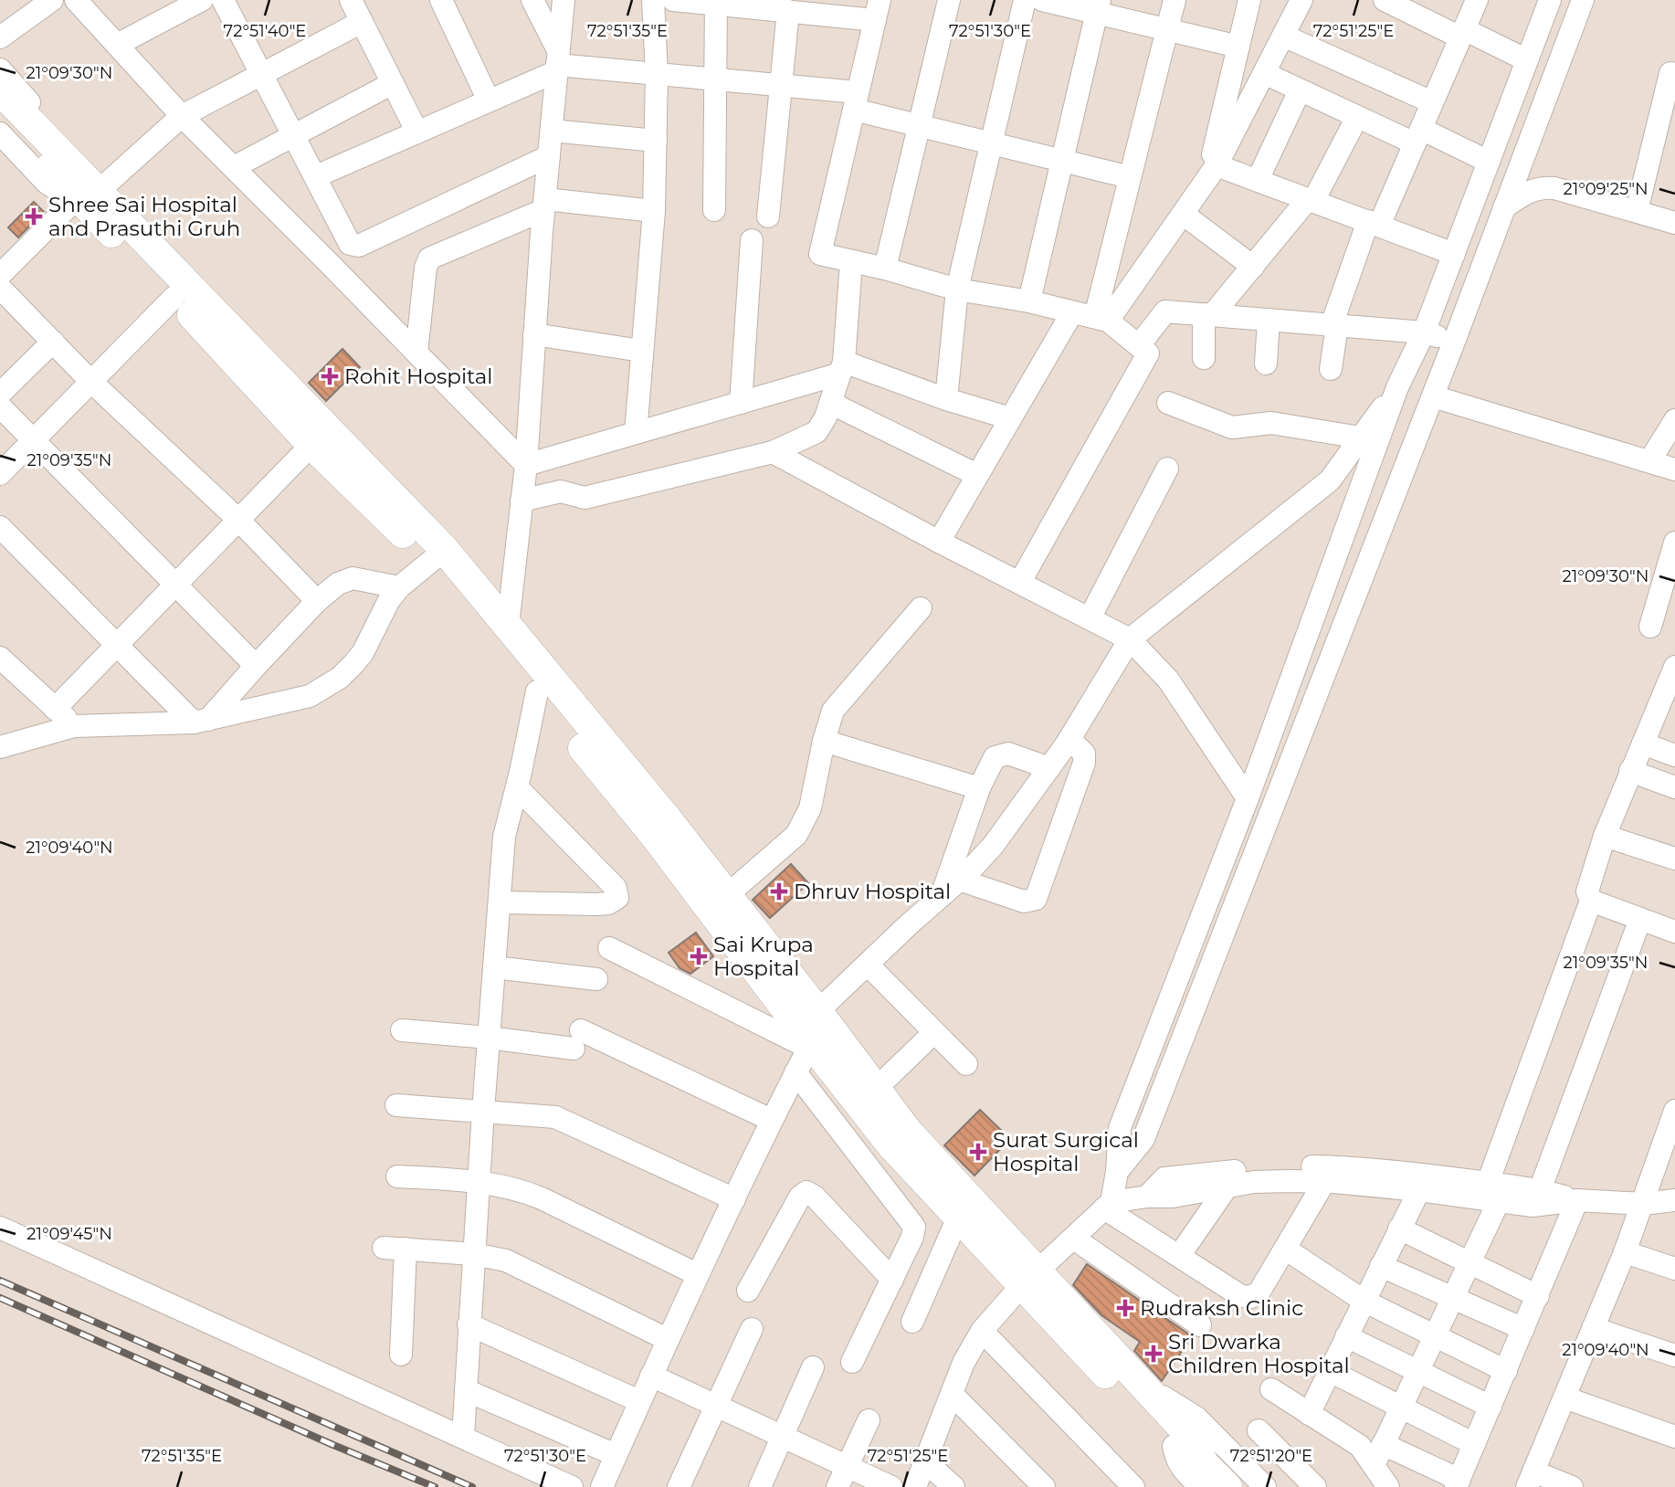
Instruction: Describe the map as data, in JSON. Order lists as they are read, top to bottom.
{
  "places": {
    "health": [
      "Shree Sai Hospital and Prasuthi Gruh",
      "Rohit Hospital",
      "Dhruv Hospital",
      "Sai Krupa Hospital",
      "Surat Surgical Hospital",
      "Rudraksh Clinic",
      "Sri Dwarka Children Hospital"
    ]
  },
  "coordinates": [
    "72°51'40\"E",
    "72°51'35\"E",
    "72°51'30\"E",
    "72°51'25\"E",
    "21°09'30\"N",
    "21°09'25\"N",
    "21°09'35\"N",
    "21°09'40\"N",
    "21°09'45\"N",
    "72°51'20\"E"
  ]
}
